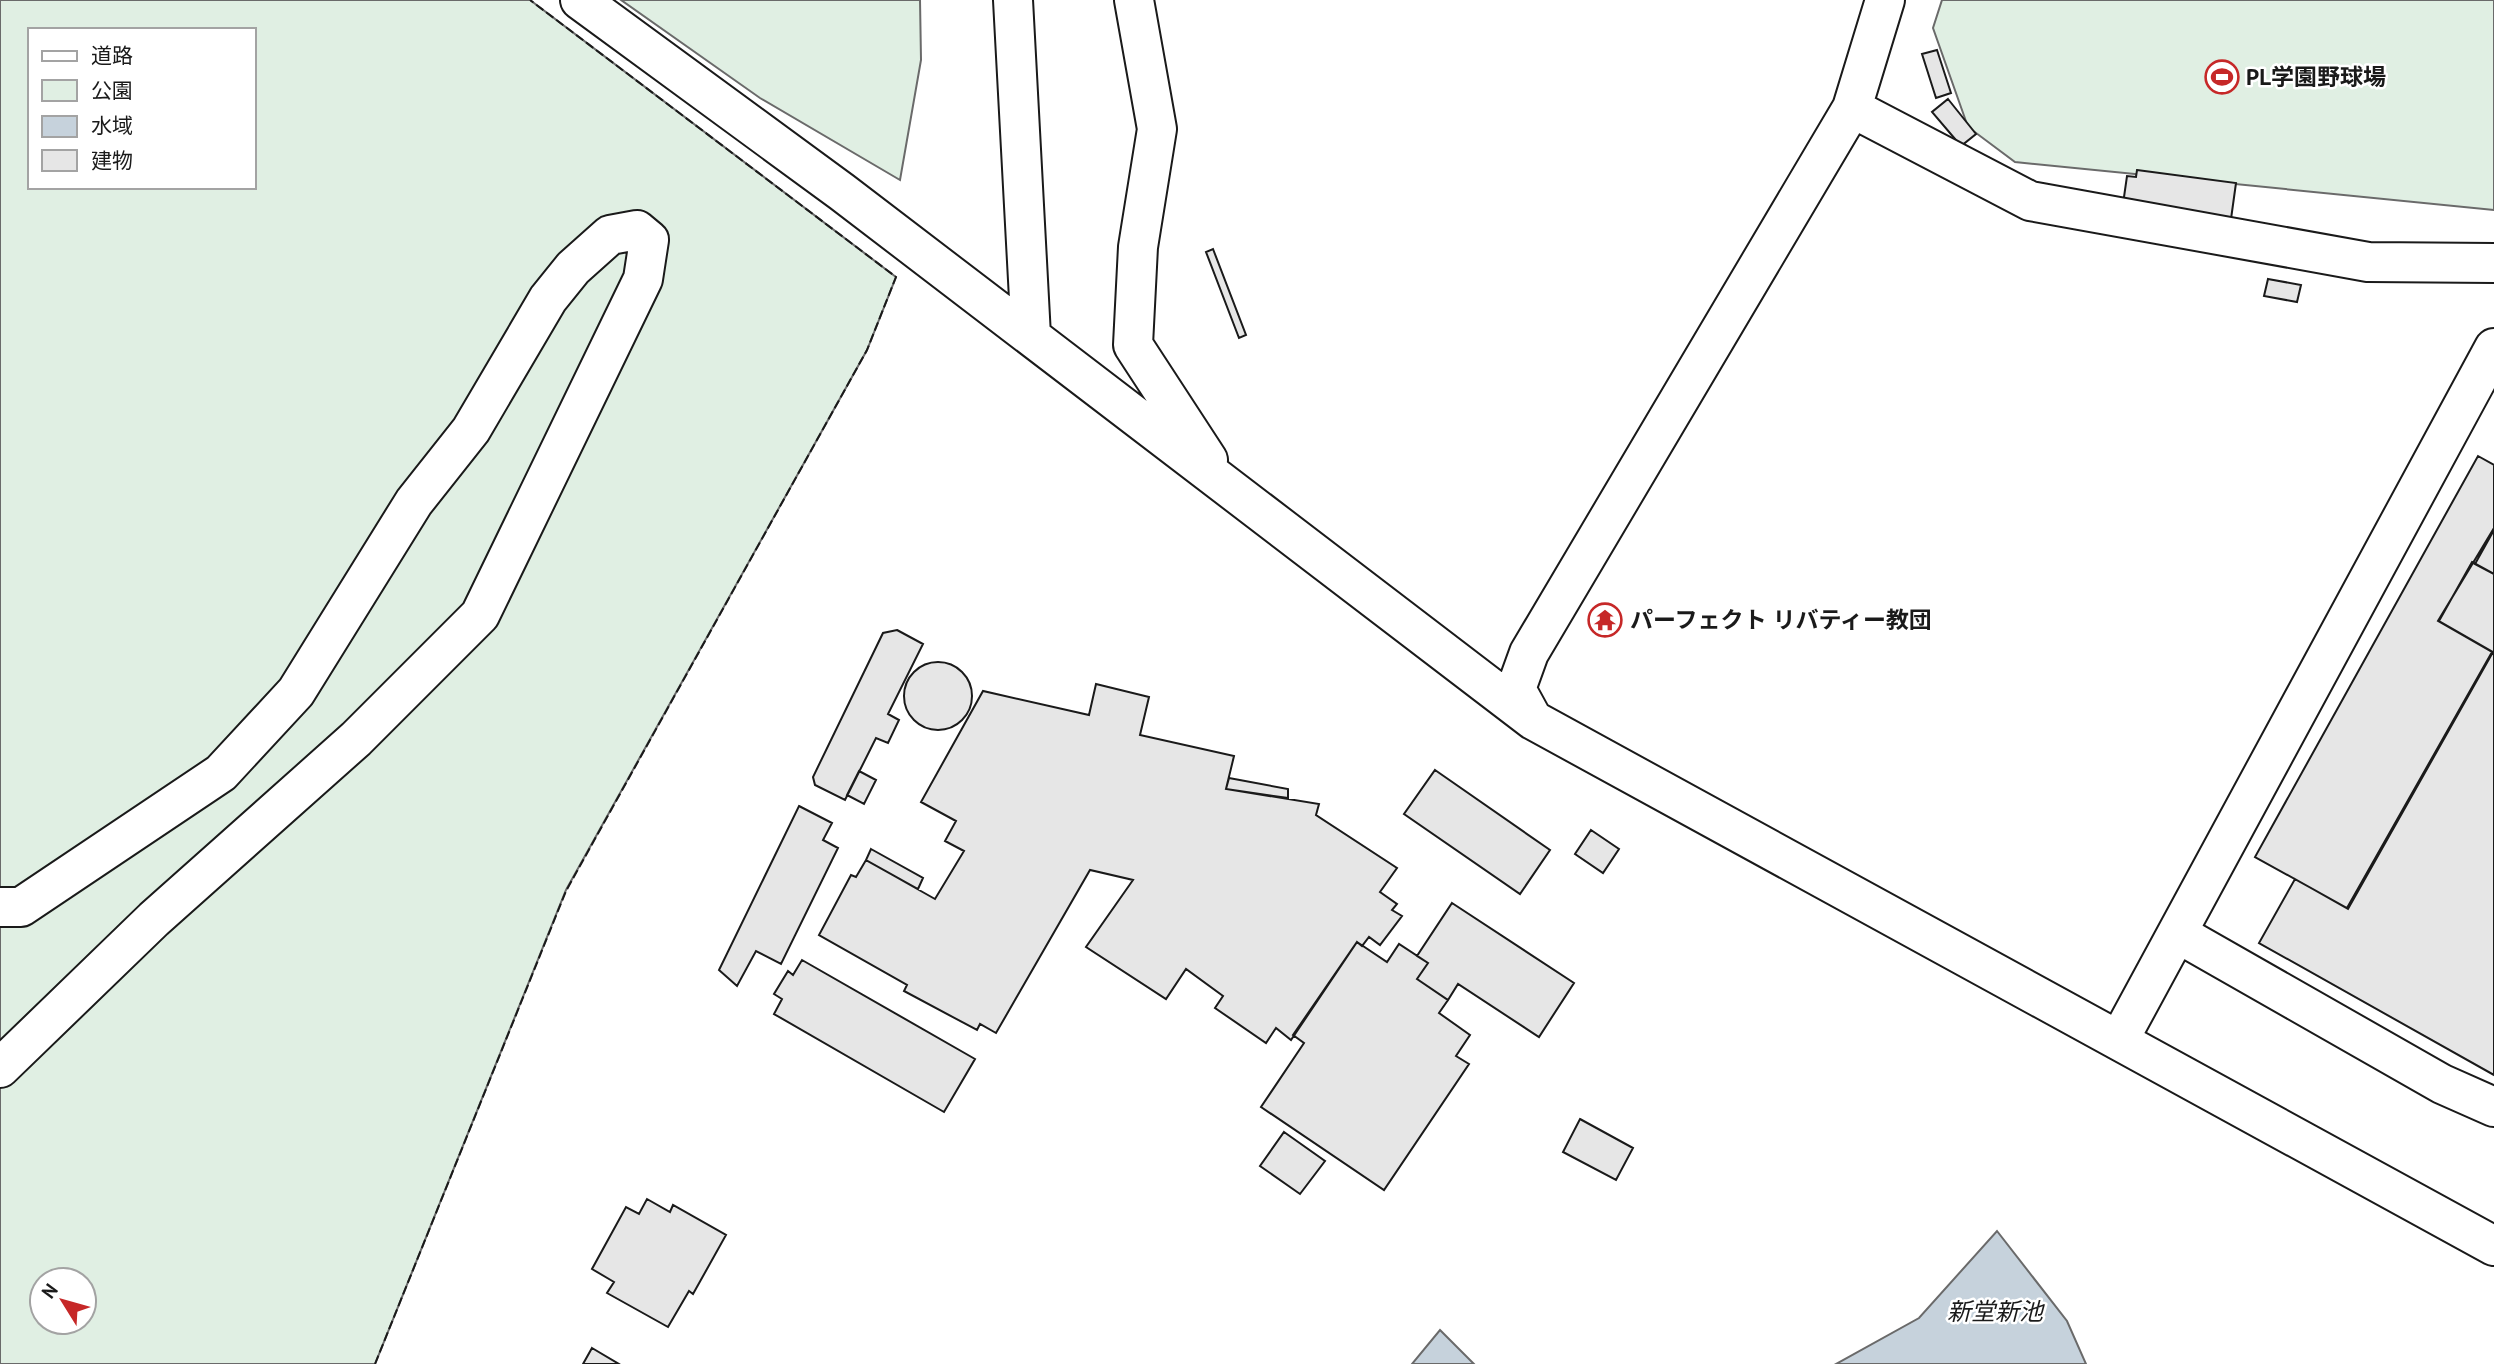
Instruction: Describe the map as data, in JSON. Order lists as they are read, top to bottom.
{
  "water": ["新堂新池"],
  "places": {
    "sports": ["PL学園野球場"],
    "temple": ["パーフェクト リバティー教団"]
  },
  "legend": [
    "道路",
    "公園",
    "水域",
    "建物"
  ],
  "north": "top left"
}
